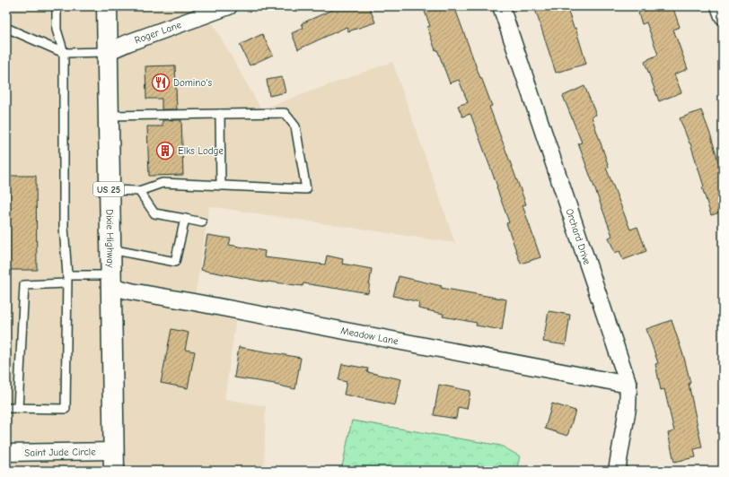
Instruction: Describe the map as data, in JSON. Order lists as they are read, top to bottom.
{
  "streets": {
    "main road": ["US 25", "Dixie Highway"],
    "street": [
      "Roger Lane",
      "Orchard Drive",
      "Meadow Lane",
      "Saint Jude Circle"
    ]
  },
  "crossings": [
    ["Roger Lane", "Dixie Highway"],
    ["Orchard Drive", "Meadow Lane"],
    ["Dixie Highway", "Meadow Lane"],
    ["Dixie Highway", "Saint Jude Circle"]
  ],
  "places": {
    "restaurant": ["Domino's"],
    "building": ["Elks Lodge"]
  }
}
